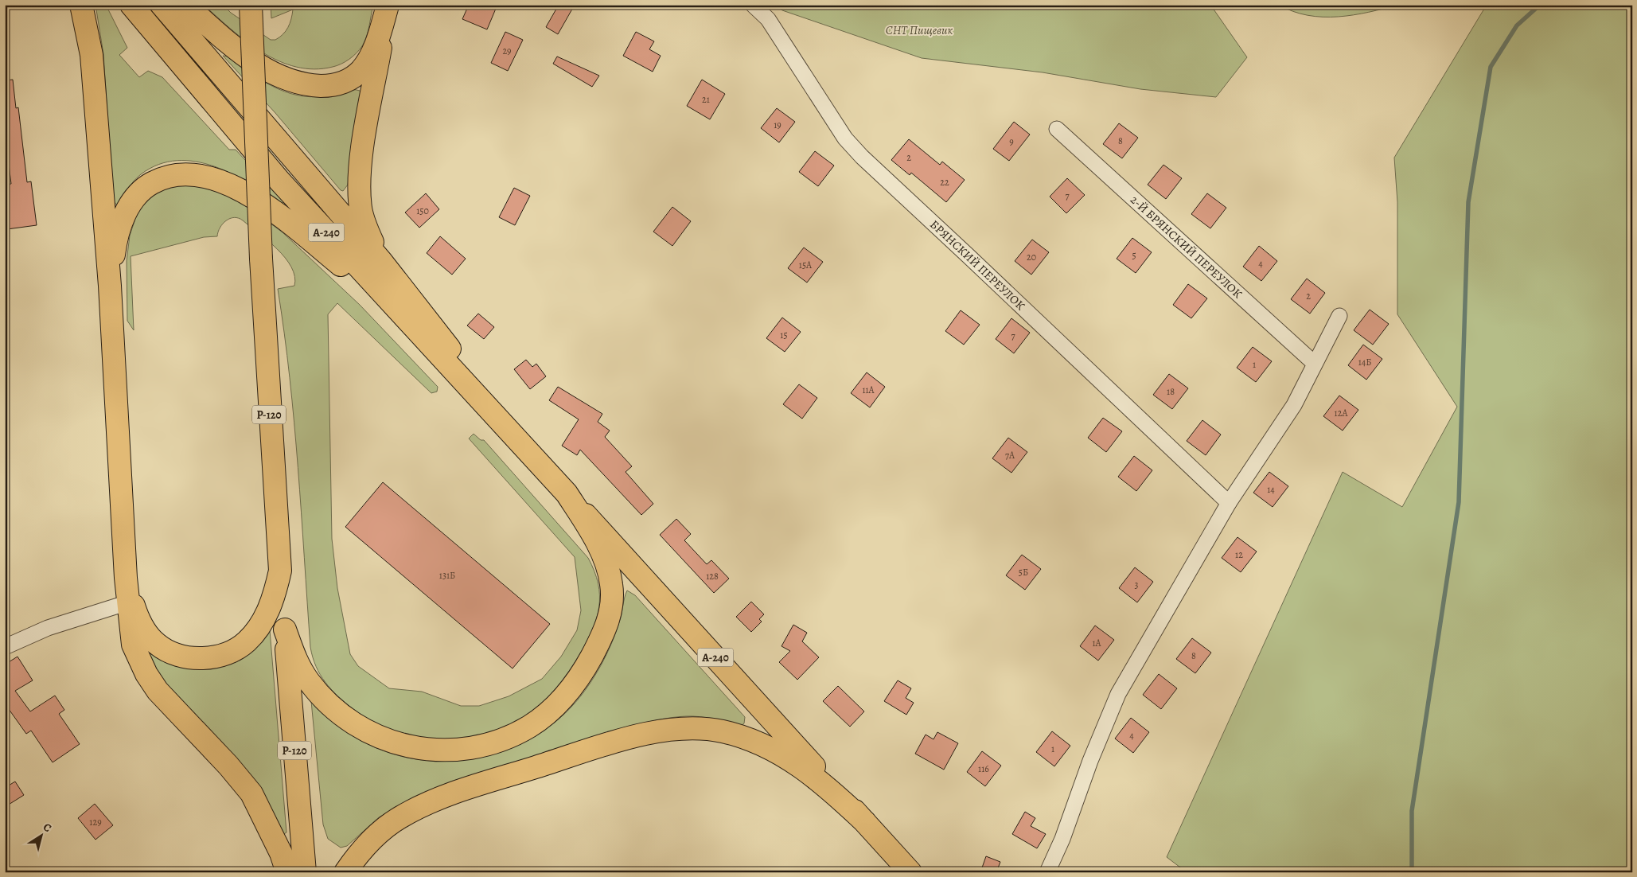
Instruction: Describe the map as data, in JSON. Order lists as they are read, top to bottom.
{
  "streets": {
    "main road": ["А-240", "Р-120"],
    "street": ["2-Й БРЯНСКИЙ ПЕРЕУЛОК", "БРЯНСКИЙ ПЕРЕУЛОК"]
  },
  "parks": ["СНТ Пищевик"],
  "house_numbers": [
    "29",
    "21",
    "19",
    "8",
    "9",
    "2",
    "22",
    "7",
    "150",
    "5",
    "20",
    "4",
    "15А",
    "2",
    "15",
    "7",
    "14Б",
    "1",
    "11А",
    "18",
    "12А",
    "7А",
    "14",
    "12",
    "5Б",
    "131Б",
    "128",
    "3",
    "1А",
    "8",
    "4",
    "1",
    "116",
    "129"
  ],
  "north": "top right"
}
